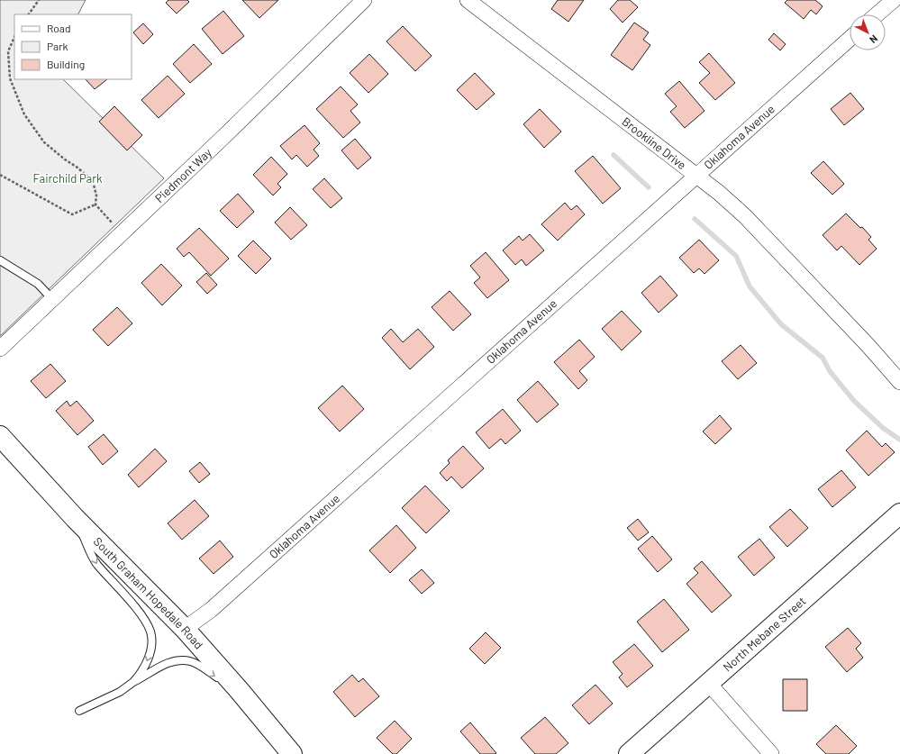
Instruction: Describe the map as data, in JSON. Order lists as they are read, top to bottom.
{
  "streets": {
    "street": [
      "Oklahoma Avenue",
      "Brookline Drive",
      "Piedmont Way",
      "South Graham Hopedale Road",
      "North Mebane Street"
    ]
  },
  "crossings": [
    ["Oklahoma Avenue", "Brookline Drive"],
    ["Oklahoma Avenue", "South Graham Hopedale Road"]
  ],
  "parks": ["Fairchild Park"],
  "legend": ["Road", "Park", "Building"],
  "north": "bottom right"
}
